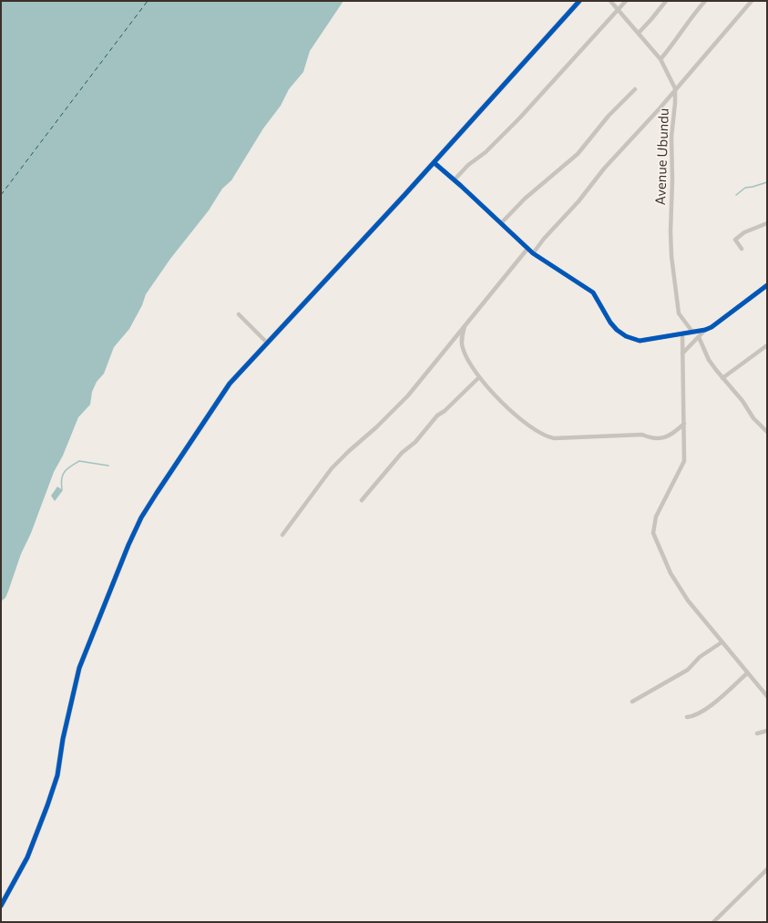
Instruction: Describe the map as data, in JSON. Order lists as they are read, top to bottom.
{
  "streets": {
    "street": ["Avenue Ubundu"]
  }
}
